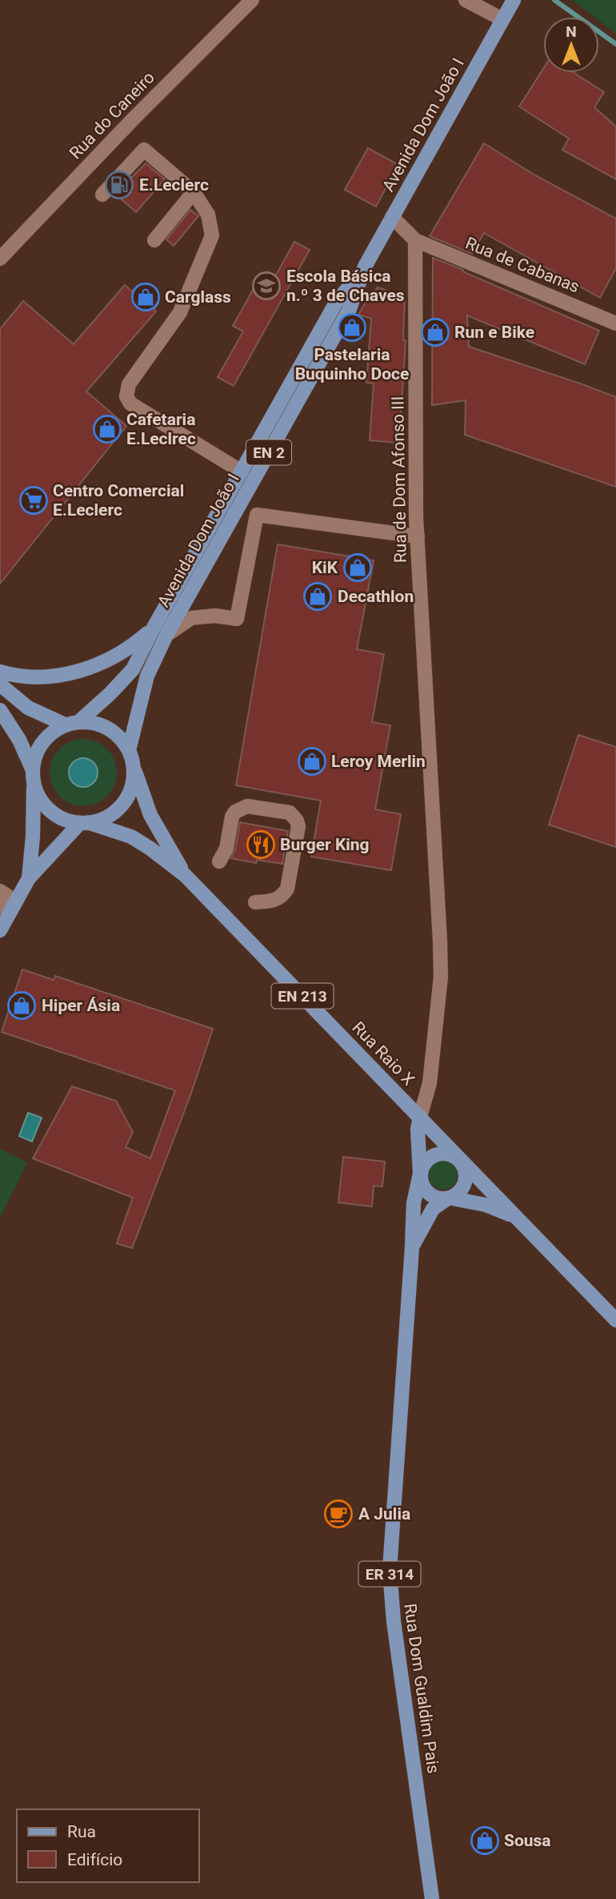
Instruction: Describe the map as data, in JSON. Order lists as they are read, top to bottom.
{
  "streets": {
    "main road": [
      "Avenida Dom João I",
      "EN 2",
      "EN 213",
      "Rua Raio X",
      "ER 314",
      "Rua Dom Gualdim Pais"
    ],
    "street": ["Rua do Caneiro", "Rua de Cabanas", "Rua de Dom Afonso III"]
  },
  "crossings": [
    ["Avenida Dom João I", "EN 2"],
    ["Avenida Dom João I", "Rua Raio X"],
    ["Rua de Cabanas", "Rua de Dom Afonso III"],
    ["EN 2", "Rua Raio X"],
    ["Rua de Dom Afonso III", "EN 213"],
    ["Rua de Dom Afonso III", "Rua Raio X"],
    ["EN 213", "Rua Raio X"],
    ["EN 213", "Rua Dom Gualdim Pais"],
    ["Rua Raio X", "Rua Dom Gualdim Pais"]
  ],
  "places": {
    "fuel station": ["E.Leclerc"],
    "school or university": ["Escola Básica n.º 3 de Chaves"],
    "shop": [
      "Carglass",
      "Pastelaria Buquinho Doce",
      "Run e Bike",
      "Cafetaria E.Leclrec",
      "KiK",
      "Decathlon",
      "Leroy Merlin",
      "Hiper Ásia",
      "Sousa"
    ],
    "supermarket": ["Centro Comercial E.Leclerc"],
    "restaurant": ["Burger King"],
    "cafe": ["A Julia"]
  },
  "legend": ["Rua", "Edifício"],
  "north": "top"
}
